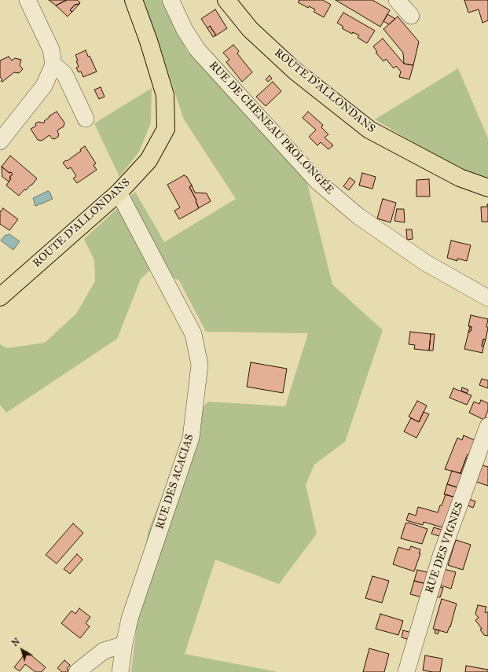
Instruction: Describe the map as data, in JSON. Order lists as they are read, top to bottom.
{
  "streets": {
    "main road": ["ROUTE D'ALLONDANS"],
    "street": ["RUE DE CHENEAU PROLONGÉE", "RUE DES ACACIAS", "RUE DES VIGNES"]
  },
  "crossings": [
    ["ROUTE D'ALLONDANS", "RUE DES ACACIAS"]
  ],
  "north": "top left"
}
